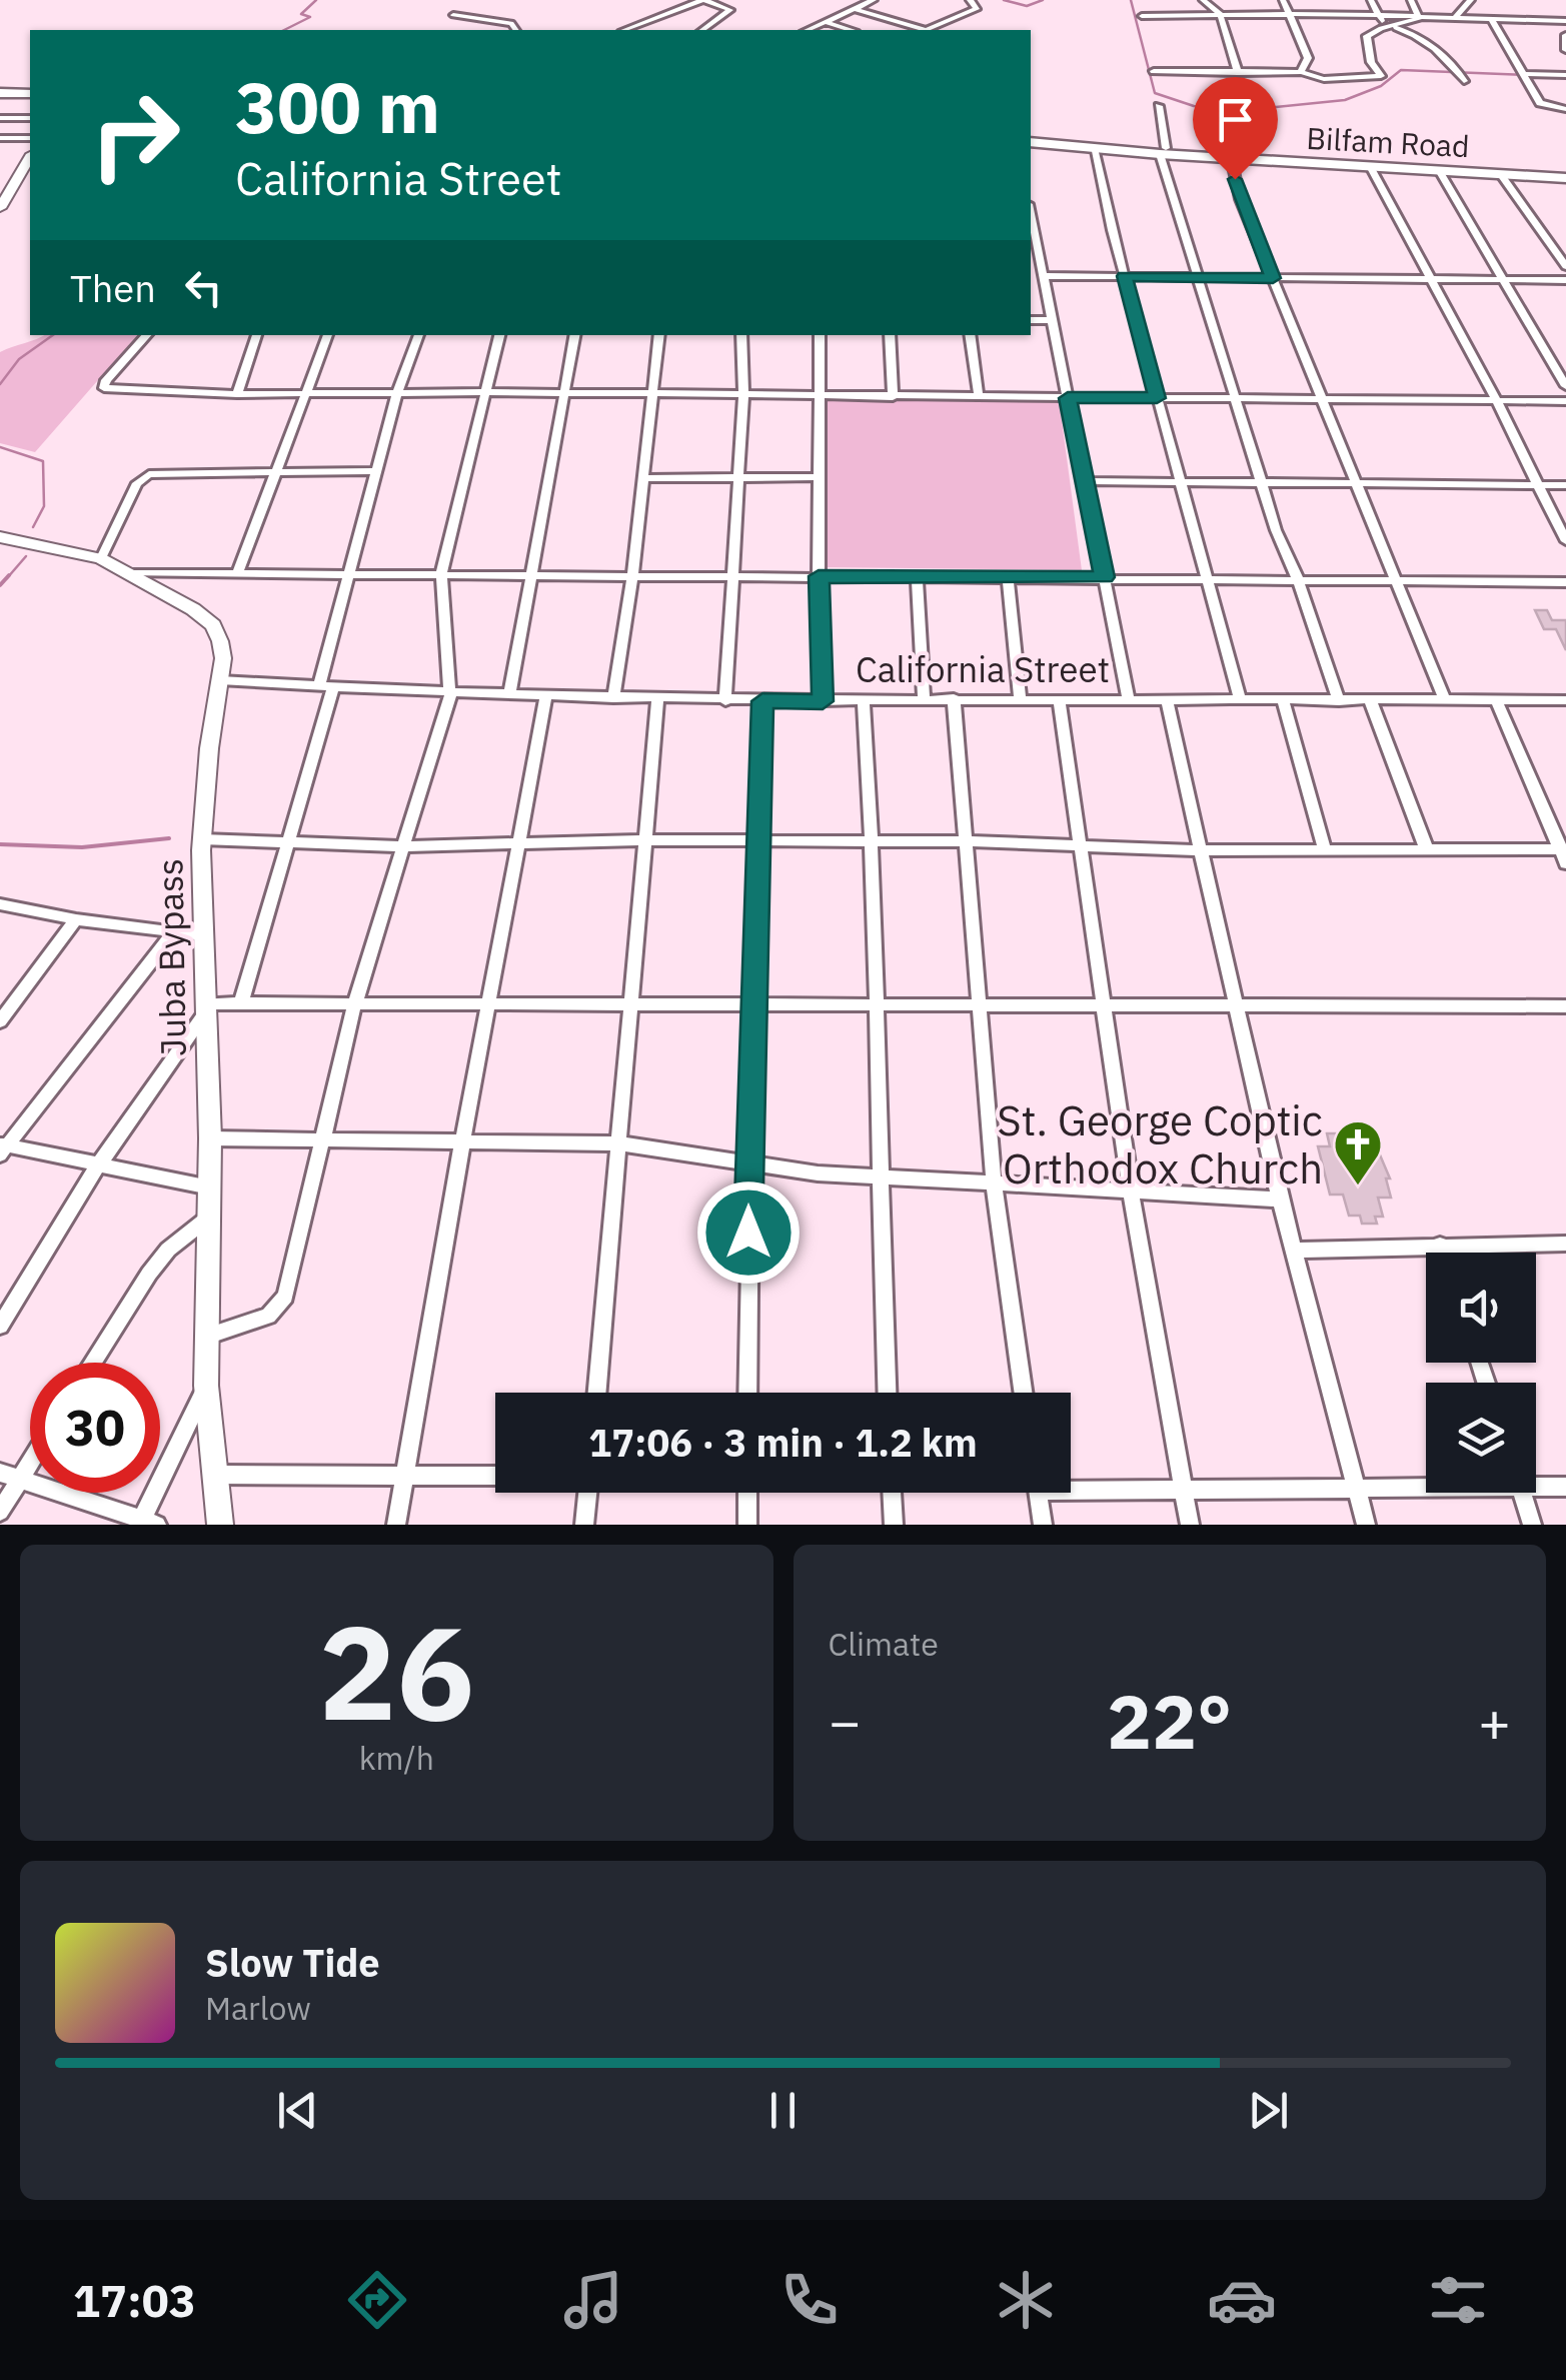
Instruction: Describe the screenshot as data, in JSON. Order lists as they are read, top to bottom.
{
  "streets": {
    "main road": ["Bilfam Road", "Juba Bypass"],
    "street": ["California Street"]
  },
  "crossings": [
    ["California Street", "Juba Bypass"]
  ],
  "places": {
    "church": ["St. George Coptic Orthodox Church"]
  },
  "page": {
    "turn": ["300 m", "California Street"],
    "then": "Then",
    "limit": "30",
    "trip": "17:06 · 3 min · 1.2 km",
    "tile": [
      ["26", "km/h"],
      "Climate"
    ],
    "heat": ["−", "22°", "+"],
    "song": ["Slow Tide", "Marlow"],
    "tabs": "17:03"
  }
}
